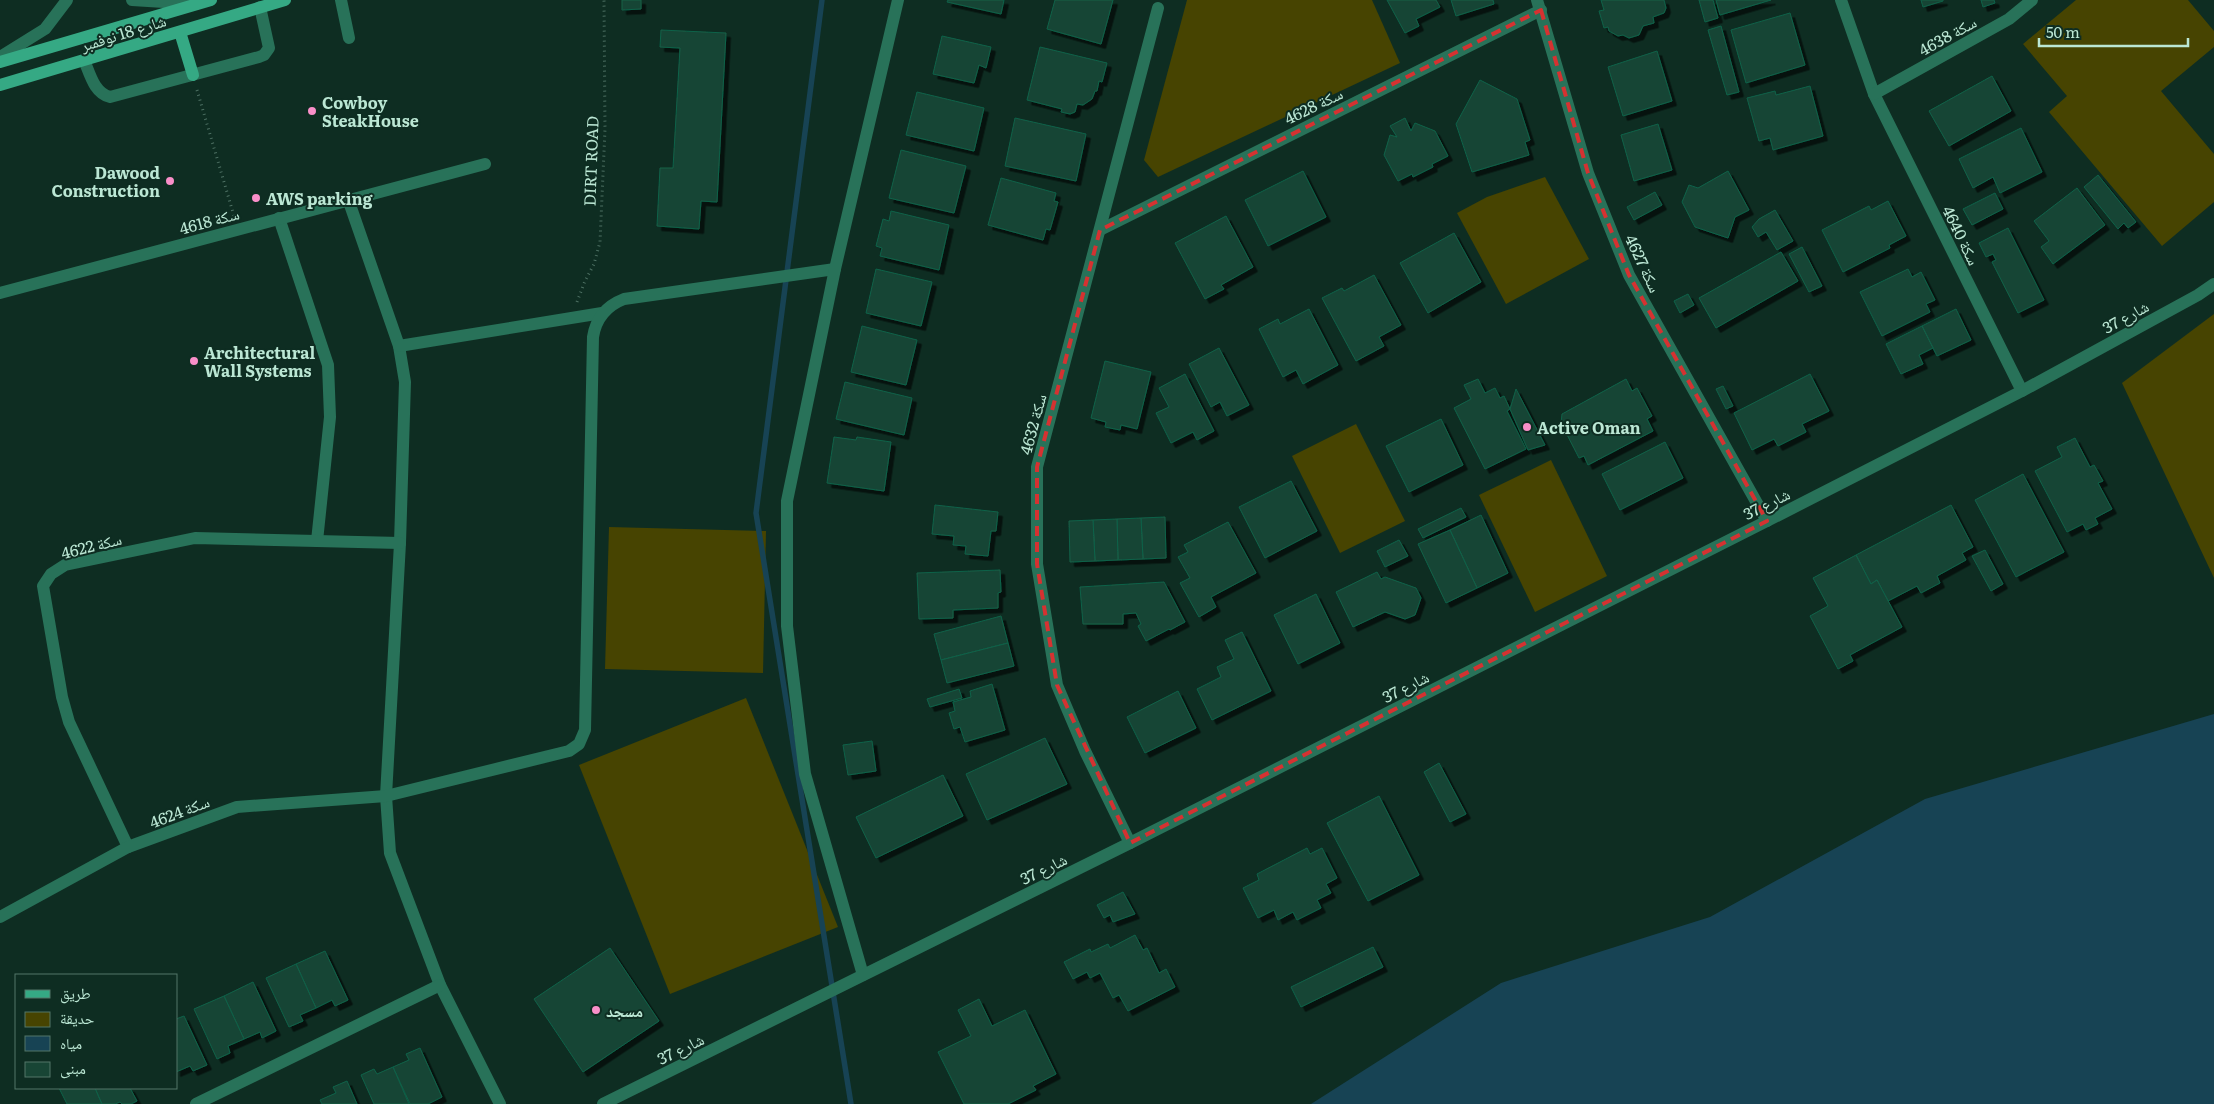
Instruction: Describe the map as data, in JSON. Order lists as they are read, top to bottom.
{
  "streets": {
    "main road": ["شارع 18 نوفمبر"],
    "street": [
      "سكة 4638",
      "سكة 4628",
      "سكة 4618",
      "سكة 4640",
      "سكة 4627",
      "شارع 37",
      "سكة 4632",
      "سكة 4622",
      "سكة 4624"
    ],
    "path": ["DIRT ROAD"]
  },
  "crossings": [
    ["سكة 4638", "سكة 4640"],
    ["سكة 4628", "سكة 4627"],
    ["سكة 4628", "سكة 4632"],
    ["سكة 4640", "شارع 37"],
    ["سكة 4627", "شارع 37"],
    ["شارع 37", "سكة 4632"],
    ["سكة 4622", "سكة 4624"]
  ],
  "places": [
    "Cowboy SteakHouse",
    "Dawood Construction",
    "AWS parking",
    "Architectural Wall Systems",
    "Active Oman",
    "مسجد"
  ],
  "legend": [
    "طريق",
    "حديقة",
    "مياه",
    "مبنى"
  ],
  "scale_bar": "50 m"
}
